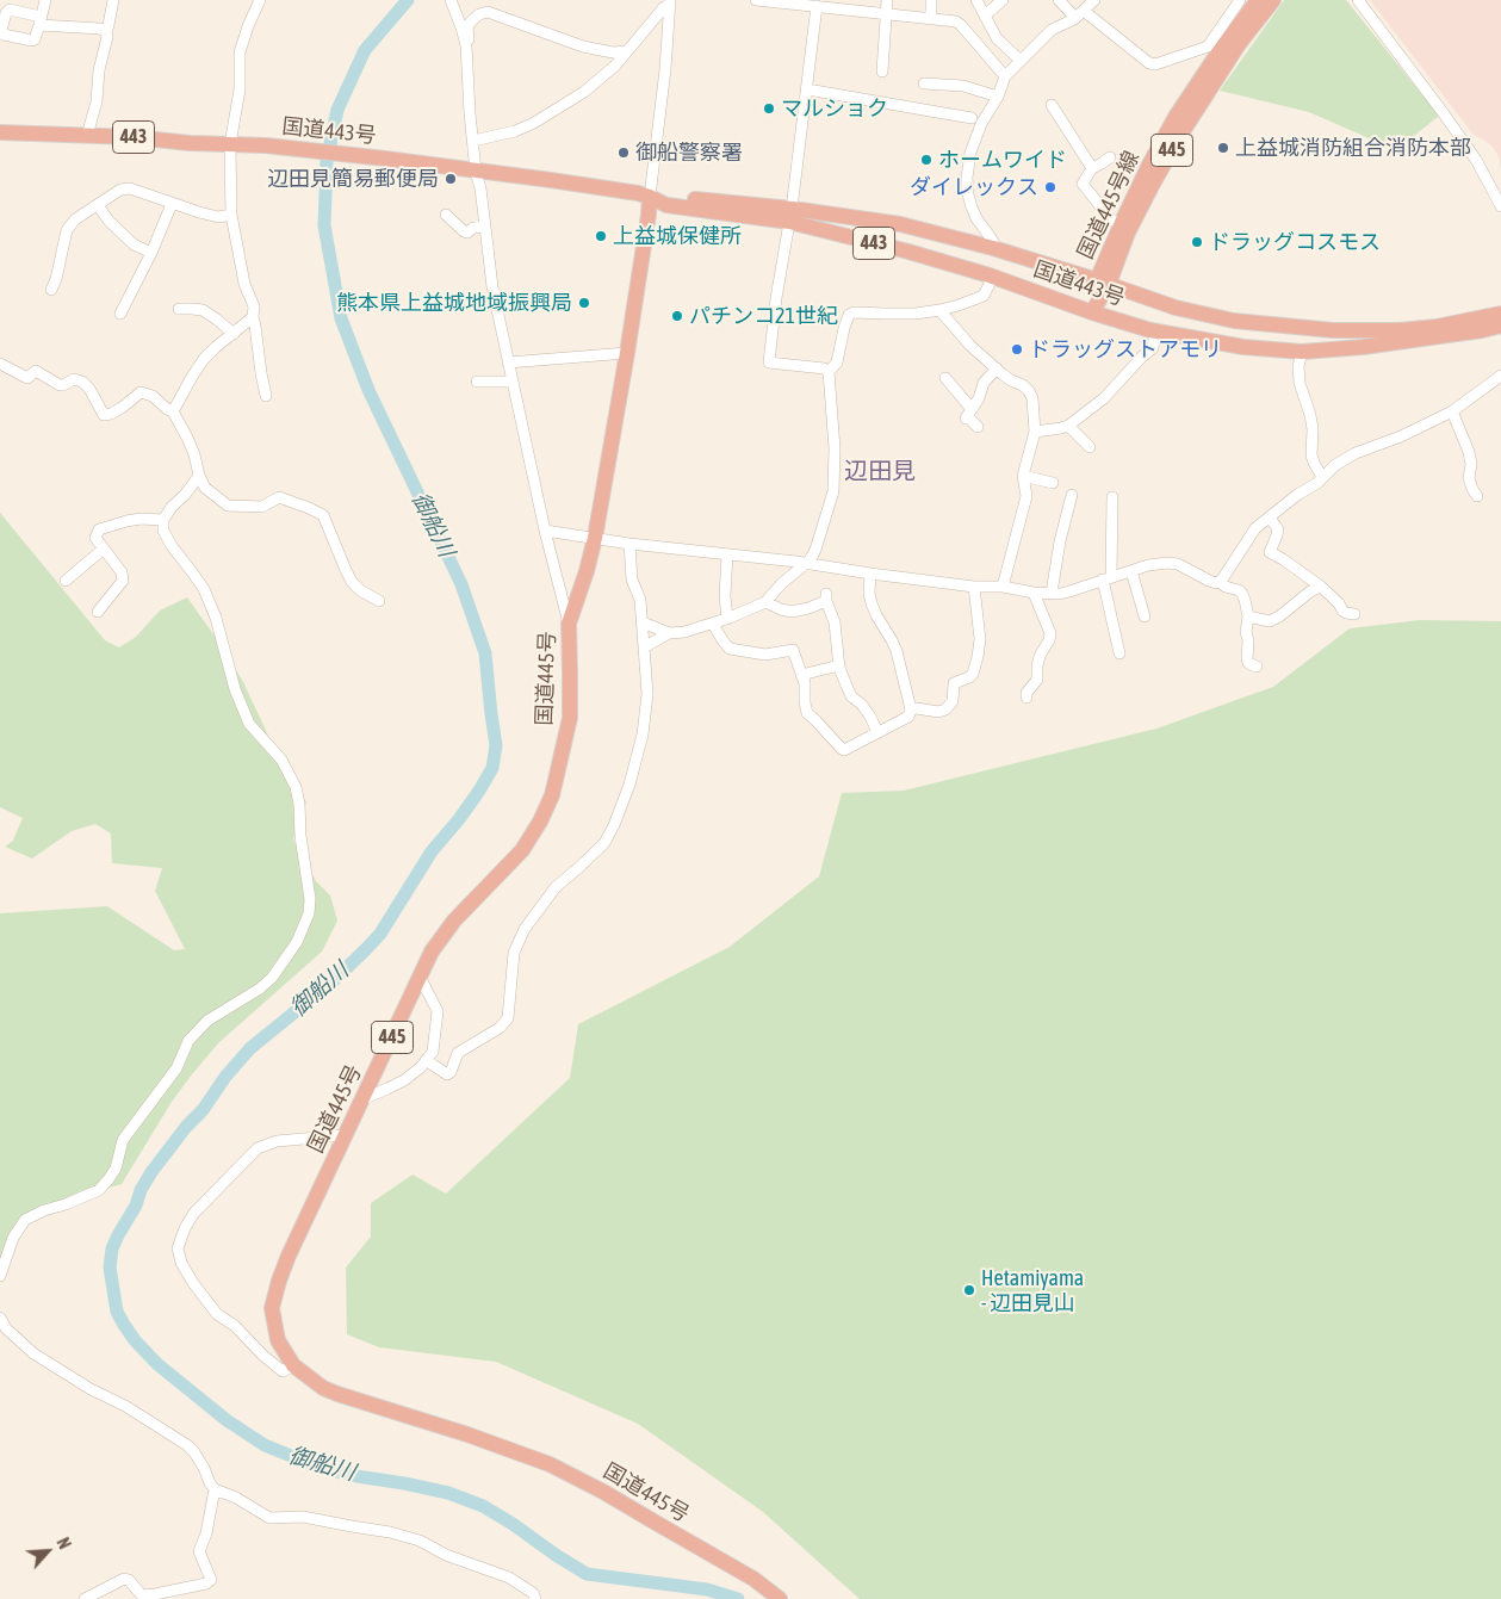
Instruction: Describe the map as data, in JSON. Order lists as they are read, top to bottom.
{
  "streets": {
    "highway": [
      "国道443号",
      "443",
      "445",
      "国道445号線",
      "国道445号"
    ]
  },
  "crossings": [
    ["国道443号", "445"],
    ["国道443号", "国道445号線"],
    ["国道443号", "国道445号"],
    ["445", "国道445号線"]
  ],
  "districts": ["辺田見"],
  "water": ["御船川"],
  "places": [
    "マルショク",
    "上益城消防組合消防本部",
    "御船警察署",
    "ホームワイド",
    "辺田見簡易郵便局",
    "ダイレックス",
    "上益城保健所",
    "ドラッグコスモス",
    "熊本県上益城地域振興局",
    "パチンコ21世紀",
    "ドラッグストアモリ",
    "Hetamiyama - 辺田見山"
  ],
  "north": "top right"
}
